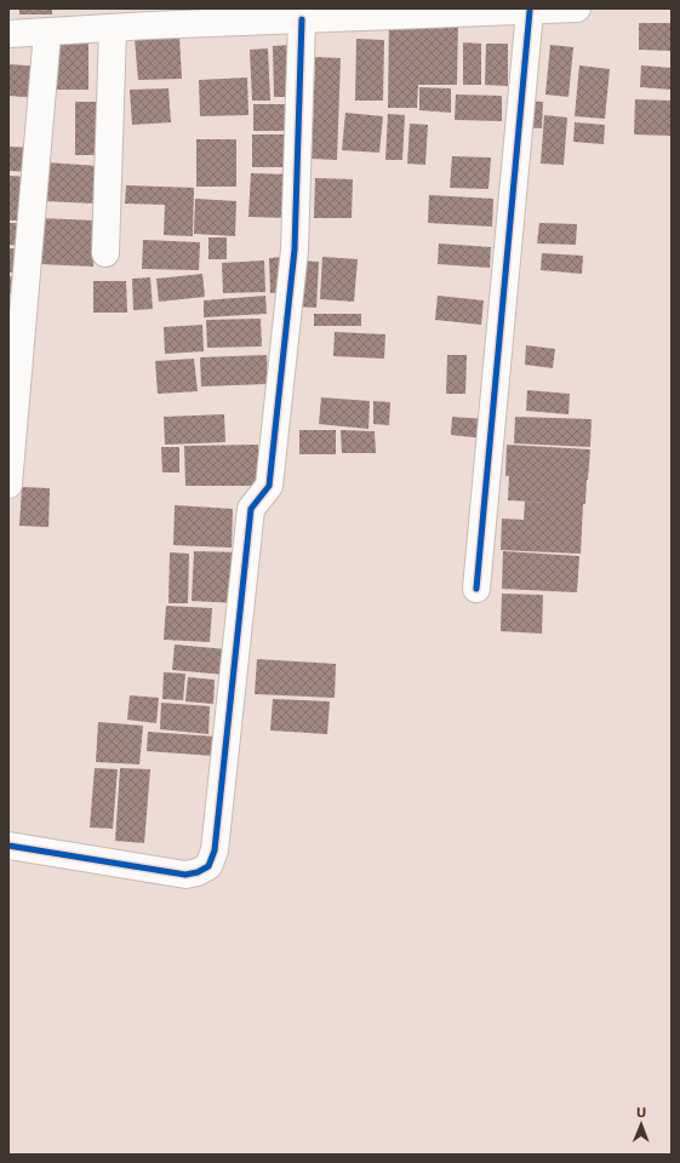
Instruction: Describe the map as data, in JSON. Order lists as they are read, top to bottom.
{
  "north": "top"
}
